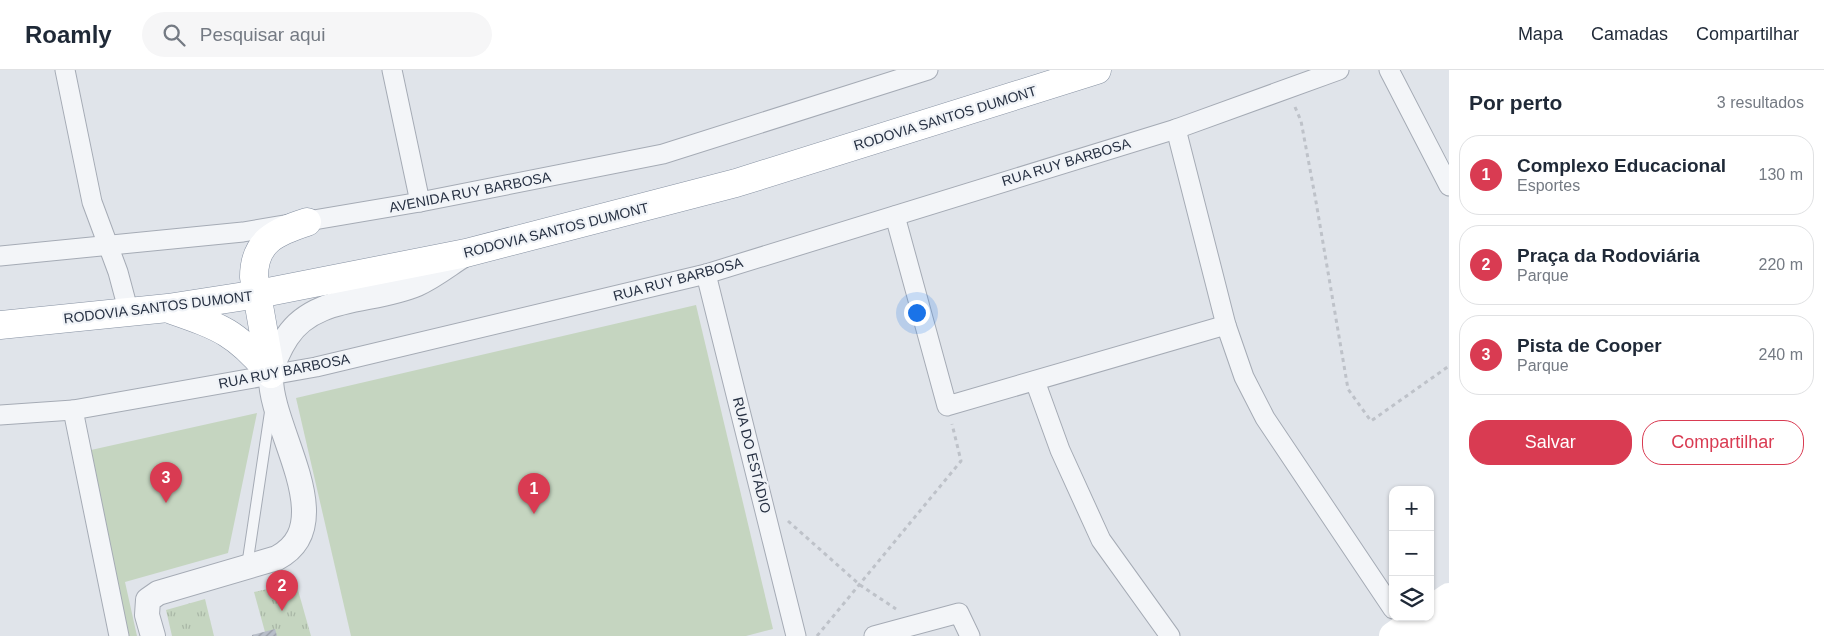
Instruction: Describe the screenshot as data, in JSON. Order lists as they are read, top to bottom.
{
  "streets": {
    "main road": ["RODOVIA SANTOS DUMONT"],
    "street": ["RUA RUY BARBOSA", "AVENIDA RUY BARBOSA", "RUA DO ESTÁDIO"]
  },
  "crossings": [
    ["RUA RUY BARBOSA", "RUA DO ESTÁDIO"]
  ],
  "page": {
    "header": "Roamly",
    "search": "Pesquisar aqui",
    "nav": ["Mapa", "Camadas", "Compartilhar"],
    "heading": ["Por perto", "3 resultados"],
    "list": [
      {
        "mark": "1",
        "name": "Complexo Educacional",
        "note": "Esportes",
        "value": "130 m"
      },
      {
        "mark": "2",
        "name": "Praça da Rodoviária",
        "note": "Parque",
        "value": "220 m"
      },
      {
        "mark": "3",
        "name": "Pista de Cooper",
        "note": "Parque",
        "value": "240 m"
      }
    ],
    "buttons": ["Salvar", "Compartilhar"],
    "pins": ["3", "1", "2"],
    "map_buttons": ["+", "−"]
  }
}
